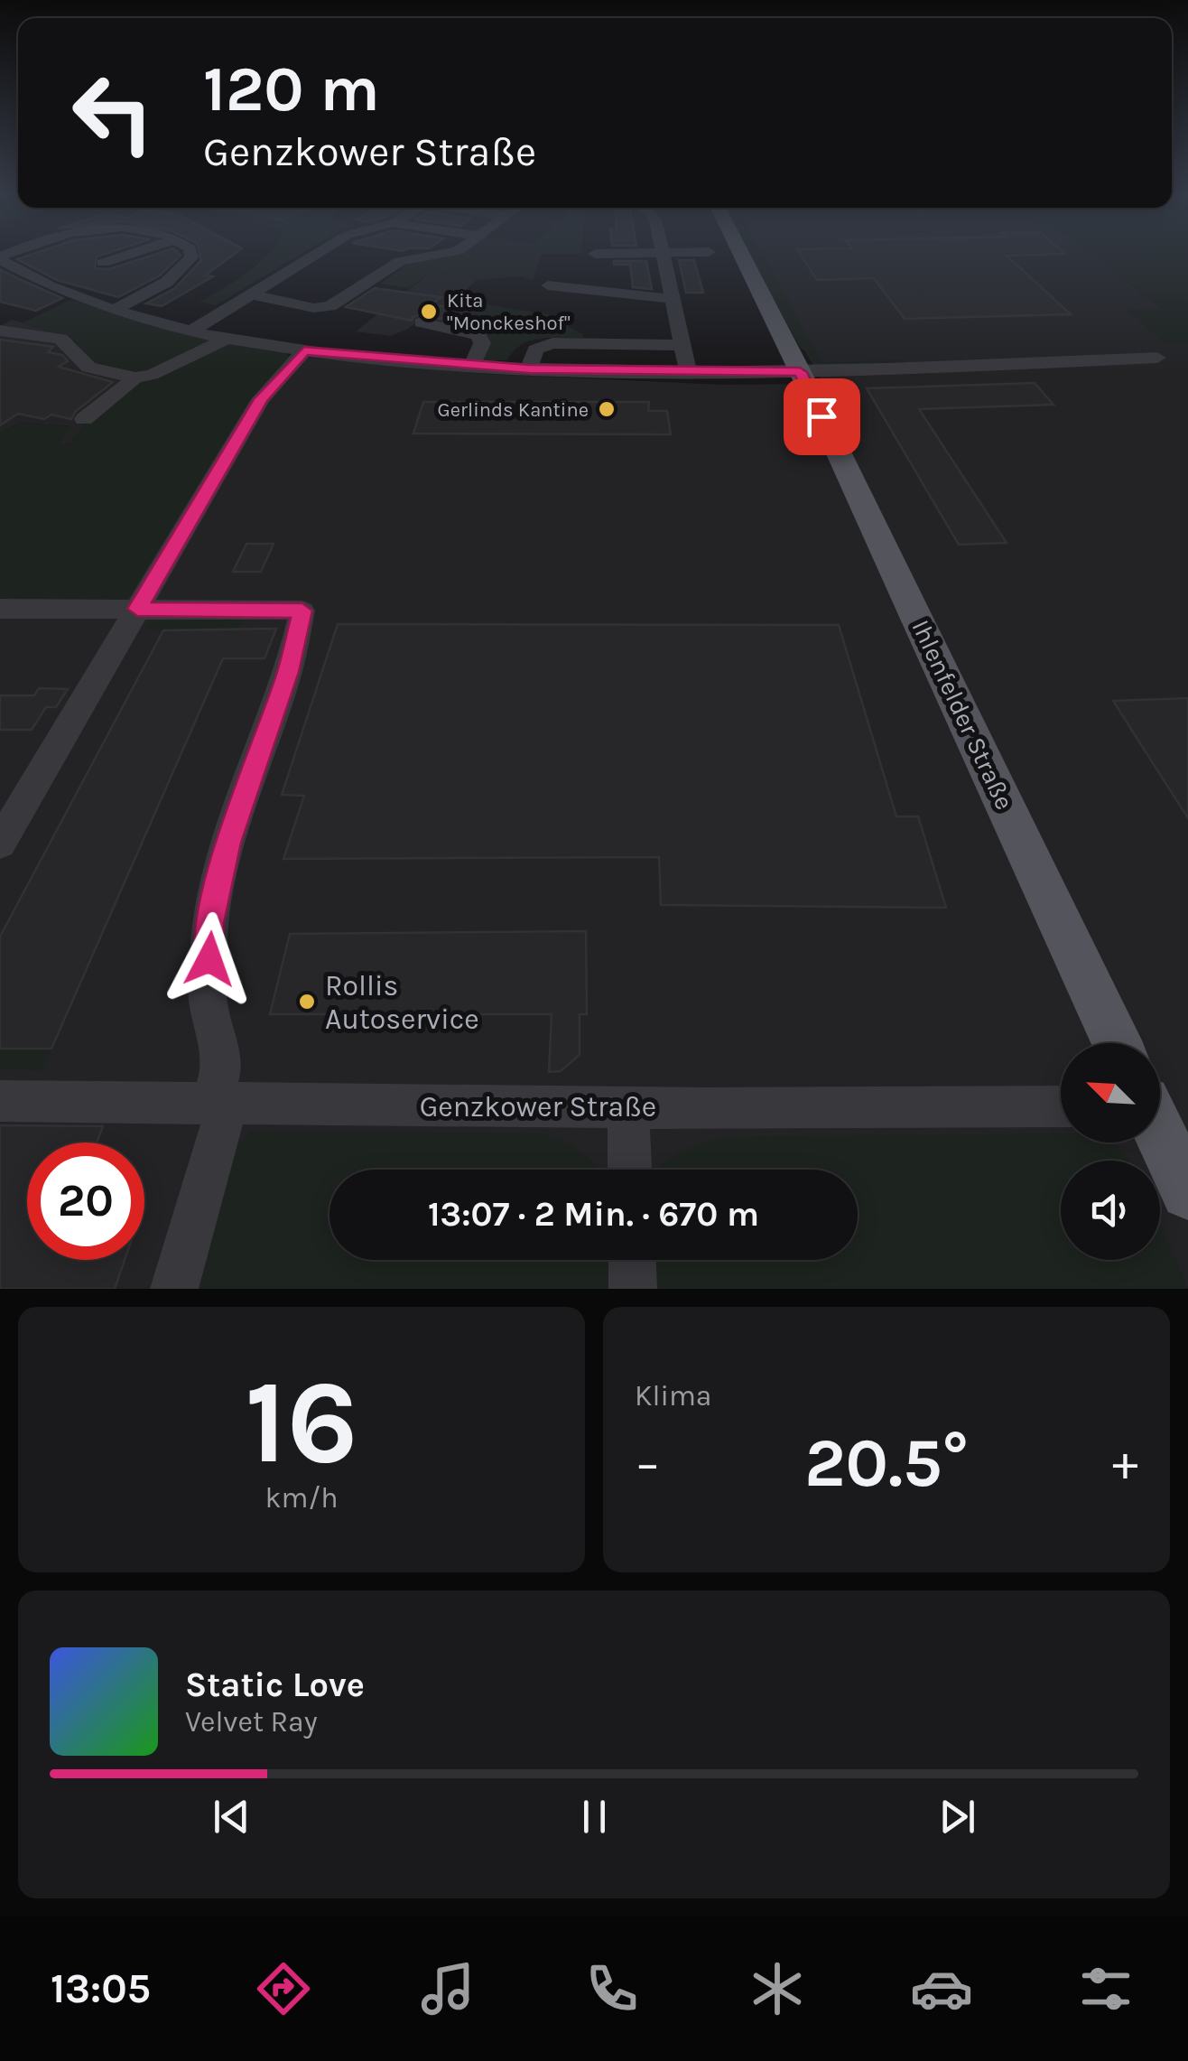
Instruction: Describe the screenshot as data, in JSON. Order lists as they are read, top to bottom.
{
  "streets": {
    "main road": ["Ihlenfelder Straße"],
    "street": ["Genzkower Straße"]
  },
  "places": ["Kita \"Monckeshof\"", "Gerlinds Kantine", "Rollis Autoservice"],
  "north": "top left",
  "page": {
    "turn": ["120 m", "Genzkower Straße"],
    "limit": "20",
    "trip": "13:07 · 2 Min. · 670 m",
    "tile": [
      ["16", "km/h"],
      "Klima"
    ],
    "heat": ["−", "20.5°", "+"],
    "song": ["Static Love", "Velvet Ray"],
    "tabs": "13:05"
  }
}
